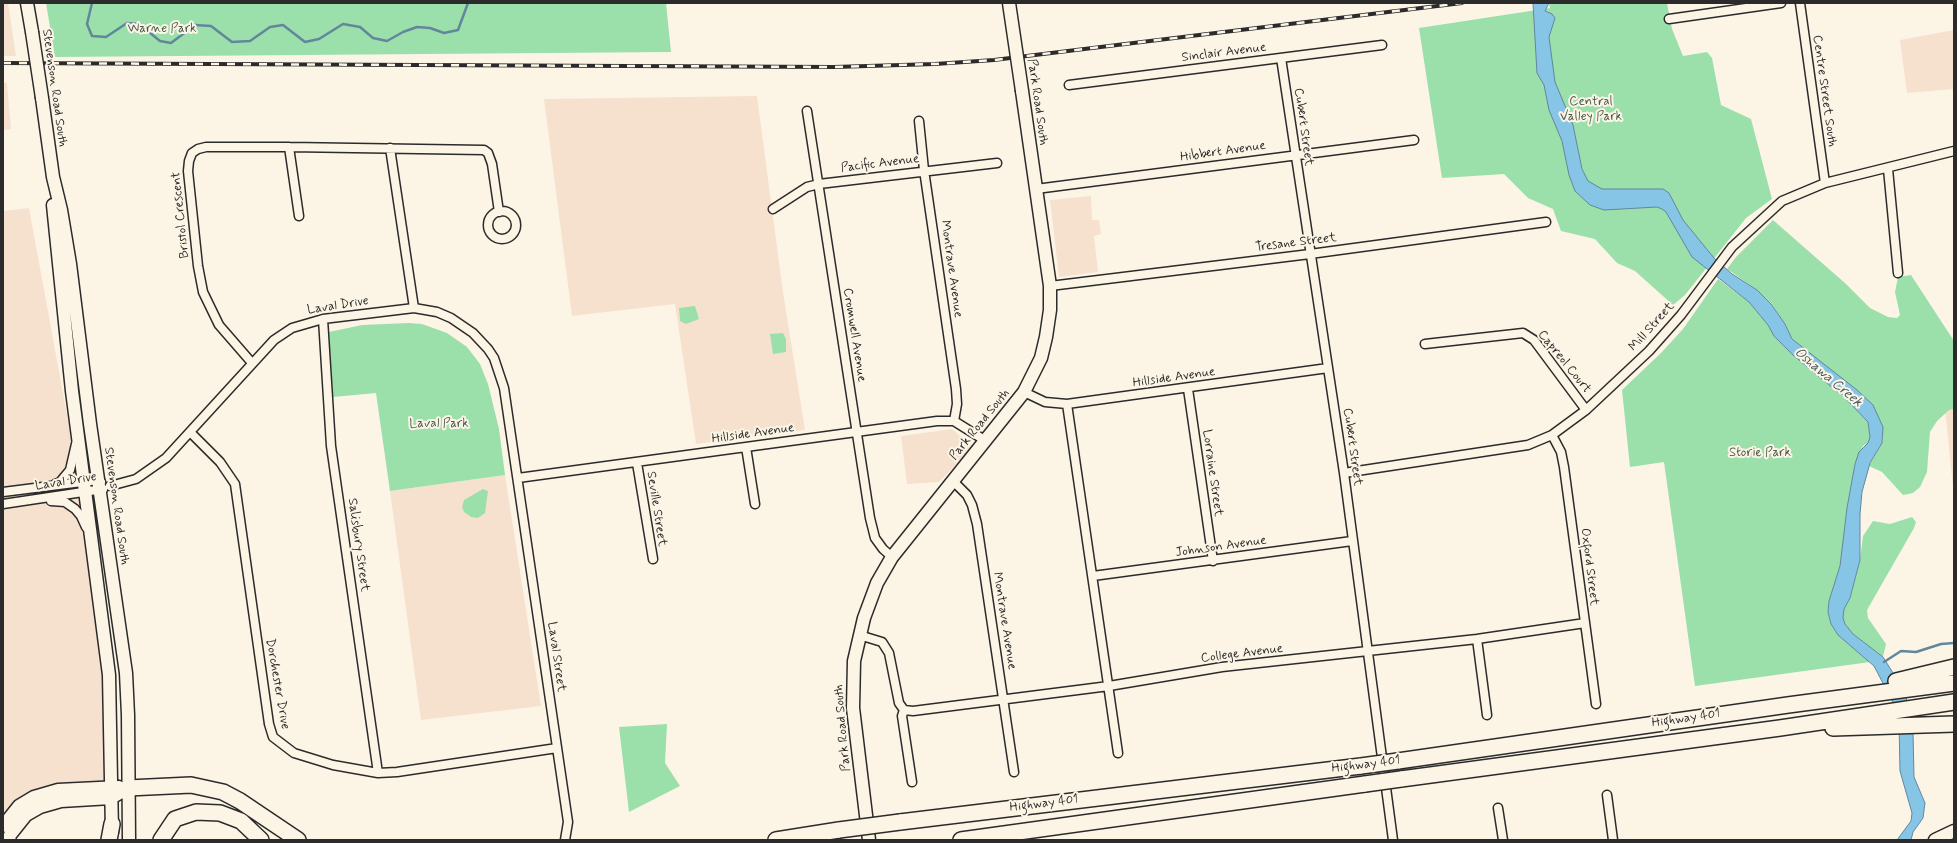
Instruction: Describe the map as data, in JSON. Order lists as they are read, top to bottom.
{
  "streets": {
    "highway": ["Highway 401"],
    "main road": ["Stevenson Road South", "Park Road South"],
    "street": [
      "Sinclair Avenue",
      "Centre Street South",
      "Cubert Street",
      "Hibbert Avenue",
      "Pacific Avenue",
      "Bristol Crescent",
      "Tresane Street",
      "Montrave Avenue",
      "Laval Drive",
      "Mill Street",
      "Cromwell Avenue",
      "Capreol Court",
      "Hillside Avenue",
      "Lorraine Street",
      "Seville Street",
      "Salisbury Street",
      "Johnson Avenue",
      "Oxford Street",
      "College Avenue",
      "Laval Street",
      "Dorchester Drive"
    ]
  },
  "crossings": [
    ["Sinclair Avenue", "Cubert Street"],
    ["Stevenson Road South", "Laval Drive"],
    ["Centre Street South", "Mill Street"],
    ["Park Road South", "Hibbert Avenue"],
    ["Park Road South", "Tresane Street"],
    ["Park Road South", "Montrave Avenue"],
    ["Park Road South", "Cromwell Avenue"],
    ["Park Road South", "Hillside Avenue"],
    ["Cubert Street", "Hibbert Avenue"],
    ["Cubert Street", "Tresane Street"],
    ["Cubert Street", "Mill Street"],
    ["Cubert Street", "Hillside Avenue"],
    ["Cubert Street", "Johnson Avenue"],
    ["Cubert Street", "College Avenue"],
    ["Pacific Avenue", "Montrave Avenue"],
    ["Pacific Avenue", "Cromwell Avenue"],
    ["Bristol Crescent", "Laval Drive"],
    ["Montrave Avenue", "Hillside Avenue"],
    ["Montrave Avenue", "College Avenue"],
    ["Laval Drive", "Hillside Avenue"],
    ["Laval Drive", "Salisbury Street"],
    ["Laval Drive", "Laval Street"],
    ["Laval Drive", "Dorchester Drive"],
    ["Mill Street", "Capreol Court"],
    ["Mill Street", "Oxford Street"],
    ["Cromwell Avenue", "Hillside Avenue"],
    ["Hillside Avenue", "Lorraine Street"],
    ["Hillside Avenue", "Seville Street"],
    ["Hillside Avenue", "Laval Street"],
    ["Lorraine Street", "Johnson Avenue"],
    ["Salisbury Street", "Dorchester Drive"],
    ["Oxford Street", "College Avenue"],
    ["Laval Street", "Dorchester Drive"]
  ],
  "water": ["Oshawa Creek"],
  "parks": [
    "Warne Park",
    "Central Valley Park",
    "Laval Park",
    "Storie Park"
  ]
}
